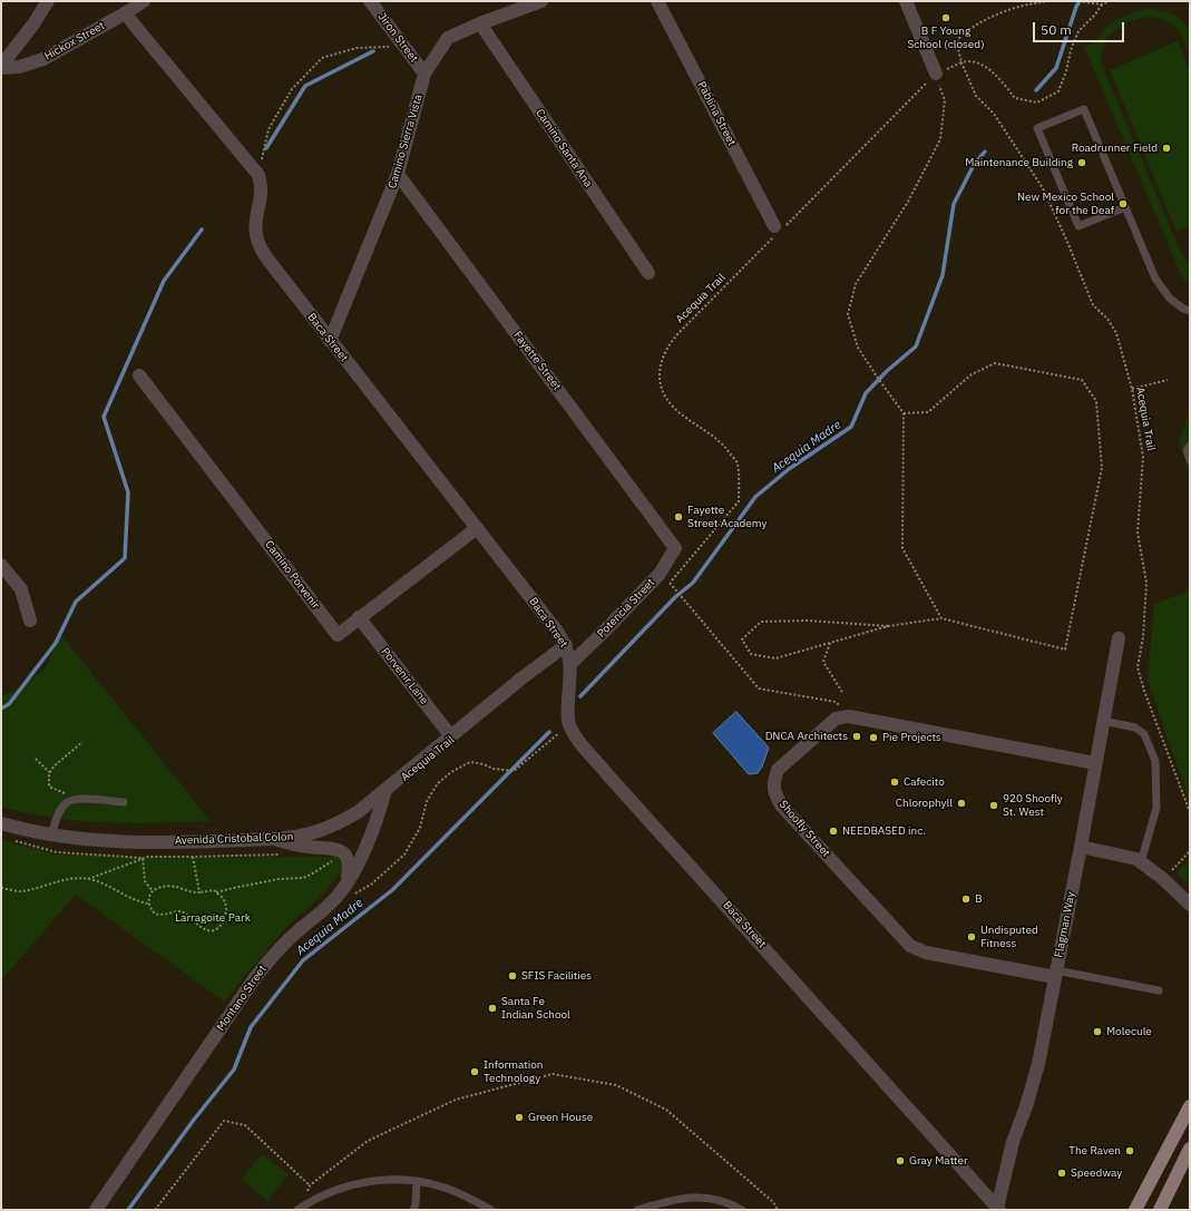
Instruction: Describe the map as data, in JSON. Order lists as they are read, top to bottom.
{
  "streets": {
    "street": [
      "Jiron Street",
      "Hickox Street",
      "Pablina Street",
      "Camino Sierra Vista",
      "Camino Santa Ana",
      "Baca Street",
      "Fayette Street",
      "Camino Porvenir",
      "Potencia Street",
      "Porvenir Lane",
      "Shoofly Street",
      "Avenida Cristobal Colon",
      "Flagman Way",
      "Montano Street"
    ],
    "path": ["Acequia Trail"]
  },
  "crossings": [
    ["Jiron Street", "Camino Sierra Vista"],
    ["Pablina Street", "Acequia Trail"],
    ["Camino Sierra Vista", "Camino Santa Ana"],
    ["Camino Sierra Vista", "Baca Street"],
    ["Camino Sierra Vista", "Fayette Street"],
    ["Acequia Trail", "Shoofly Street"],
    ["Baca Street", "Camino Porvenir"],
    ["Baca Street", "Potencia Street"],
    ["Baca Street", "Avenida Cristobal Colon"],
    ["Baca Street", "Flagman Way"],
    ["Fayette Street", "Potencia Street"],
    ["Camino Porvenir", "Porvenir Lane"],
    ["Porvenir Lane", "Avenida Cristobal Colon"],
    ["Shoofly Street", "Flagman Way"],
    ["Avenida Cristobal Colon", "Montano Street"]
  ],
  "water": ["Acequia Madre"],
  "parks": ["Larragoite Park"],
  "places": [
    "B F Young School (closed)",
    "Roadrunner Field",
    "Maintenance Building",
    "New Mexico School for the Deaf",
    "Fayette Street Academy",
    "DNCA Architects",
    "Pie Projects",
    "Cafecito",
    "Chlorophyll",
    "920 Shoofly St. West",
    "NEEDBASED inc.",
    "B",
    "Undisputed Fitness",
    "SFIS Facilities",
    "Santa Fe Indian School",
    "Molecule",
    "Information Technology",
    "Green House",
    "The Raven",
    "Gray Matter",
    "Speedway"
  ],
  "scale_bar": "50 m"
}
